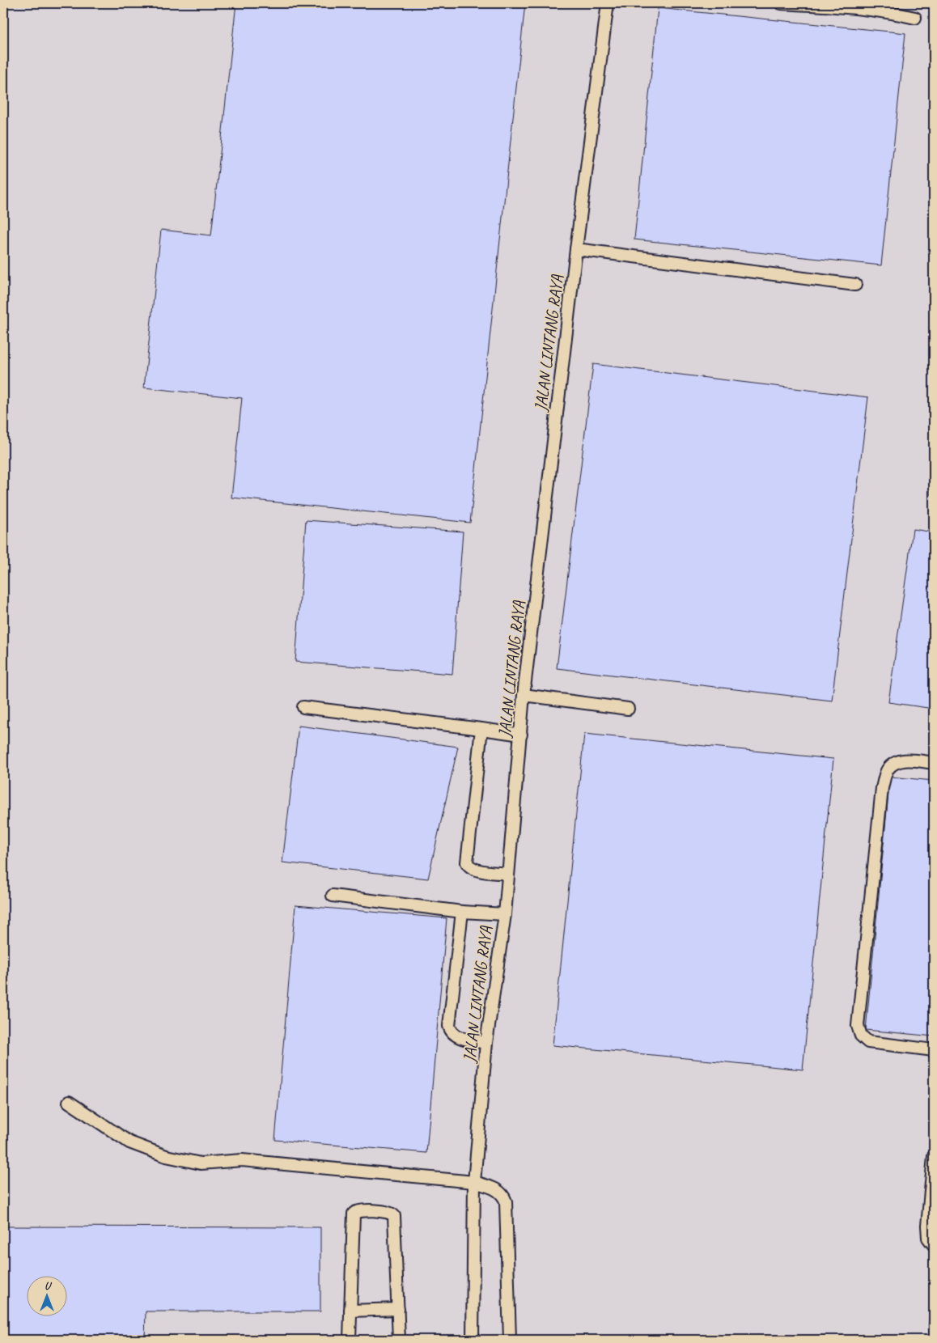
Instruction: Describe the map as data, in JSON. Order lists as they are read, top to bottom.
{
  "streets": {
    "lane": ["JALAN LINTANG RAYA"]
  },
  "north": "top"
}
